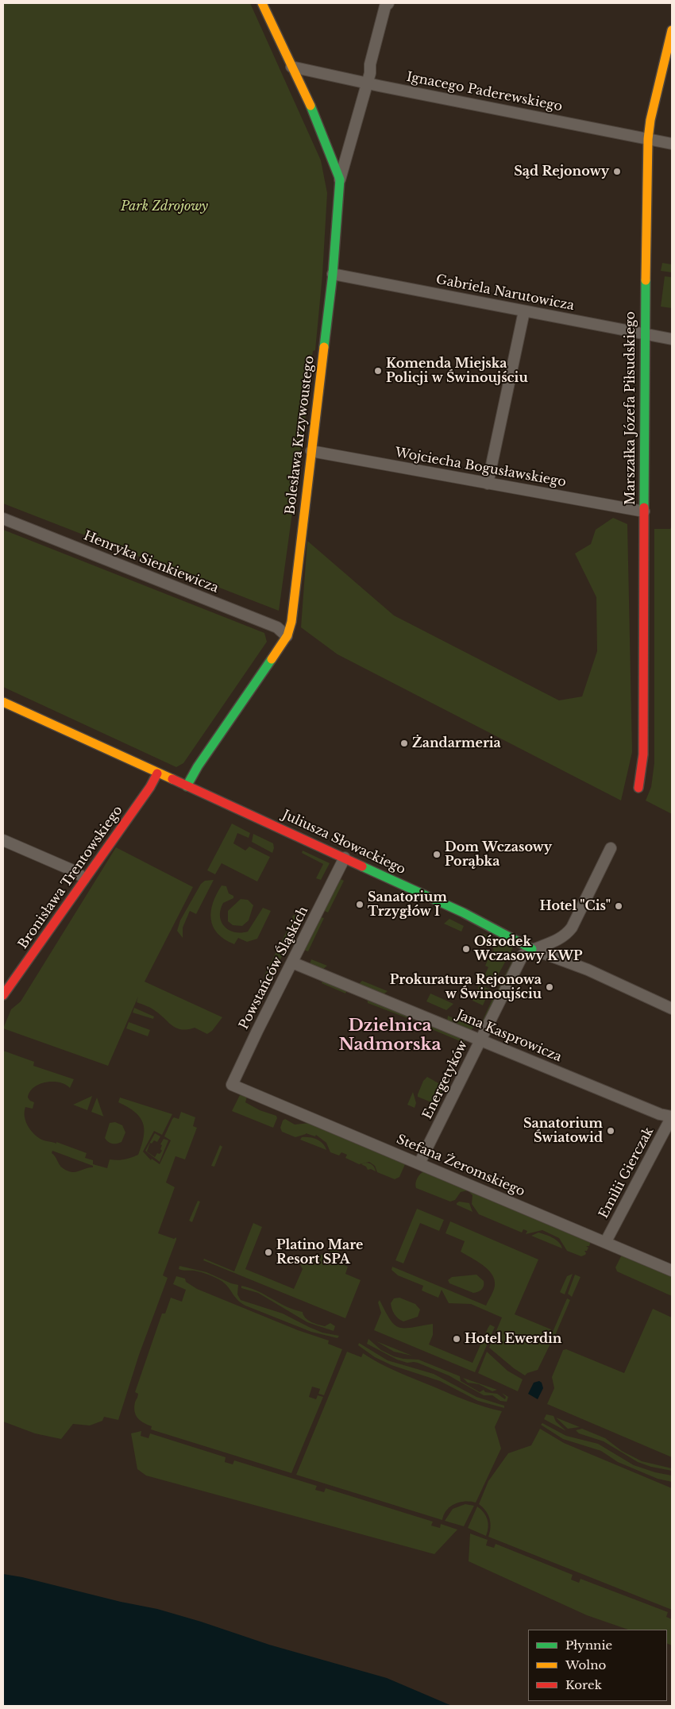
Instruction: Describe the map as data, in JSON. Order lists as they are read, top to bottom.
{
  "streets": {
    "street": [
      "Ignacego Paderewskiego",
      "Gabriela Narutowicza",
      "Marszałka Józefa Piłsudskiego",
      "Bolesława Krzywoustego",
      "Wojciecha Bogusławskiego",
      "Henryka Sienkiewicza",
      "Juliusza Słowackiego",
      "Bronisława Trentowskiego",
      "Powstańców Śląskich",
      "Jana Kasprowicza",
      "Energetyków",
      "Stefana Żeromskiego",
      "Emilii Gierczak"
    ]
  },
  "crossings": [
    ["Ignacego Paderewskiego", "Marszałka Józefa Piłsudskiego"],
    ["Ignacego Paderewskiego", "Bolesława Krzywoustego"],
    ["Gabriela Narutowicza", "Marszałka Józefa Piłsudskiego"],
    ["Gabriela Narutowicza", "Bolesława Krzywoustego"],
    ["Marszałka Józefa Piłsudskiego", "Wojciecha Bogusławskiego"],
    ["Bolesława Krzywoustego", "Wojciecha Bogusławskiego"],
    ["Bolesława Krzywoustego", "Henryka Sienkiewicza"],
    ["Bolesława Krzywoustego", "Juliusza Słowackiego"],
    ["Juliusza Słowackiego", "Bronisława Trentowskiego"],
    ["Juliusza Słowackiego", "Powstańców Śląskich"],
    ["Juliusza Słowackiego", "Energetyków"],
    ["Powstańców Śląskich", "Jana Kasprowicza"],
    ["Powstańców Śląskich", "Stefana Żeromskiego"],
    ["Jana Kasprowicza", "Energetyków"],
    ["Jana Kasprowicza", "Emilii Gierczak"],
    ["Energetyków", "Stefana Żeromskiego"],
    ["Stefana Żeromskiego", "Emilii Gierczak"]
  ],
  "districts": ["Dzielnica Nadmorska"],
  "parks": ["Park Zdrojowy"],
  "places": [
    "Sąd Rejonowy",
    "Komenda Miejska Policji w Świnoujściu",
    "Żandarmeria",
    "Dom Wczasowy Porąbka",
    "Sanatorium Trzygłów I",
    "Hotel \"Cis\"",
    "Ośrodek Wczasowy KWP",
    "Prokuratura Rejonowa w Świnoujściu",
    "Sanatorium Światowid",
    "Platino Mare Resort SPA",
    "Hotel Ewerdin"
  ],
  "legend": ["Płynnie", "Wolno", "Korek"]
}
